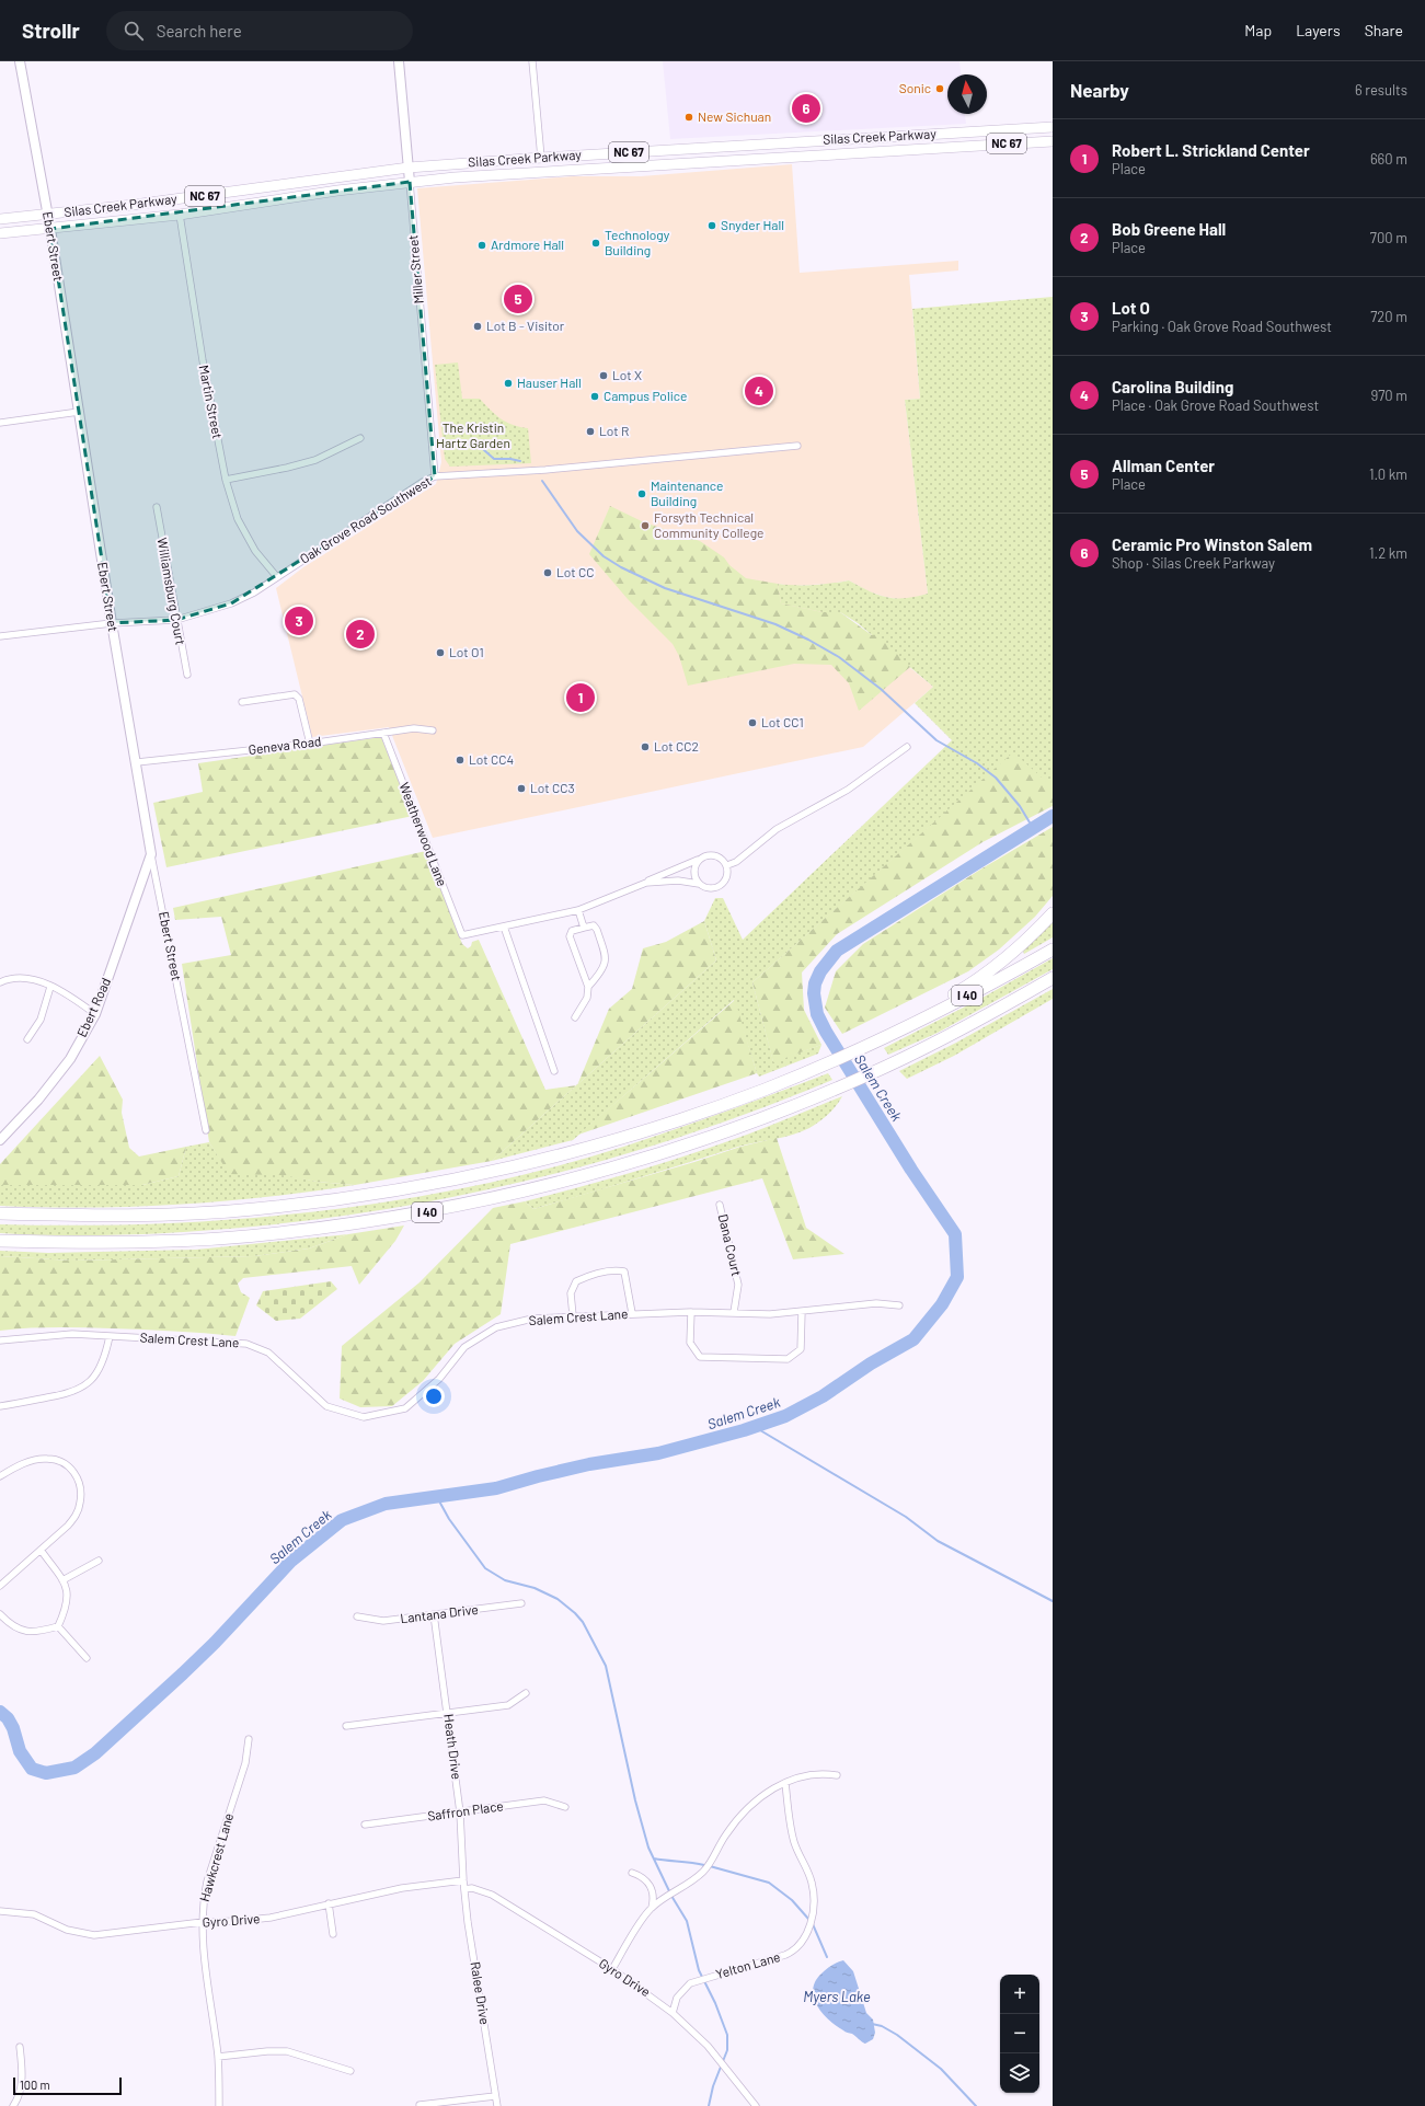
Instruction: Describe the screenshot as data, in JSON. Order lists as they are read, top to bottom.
{
  "streets": {
    "highway": ["I 40"],
    "main road": [
      "Silas Creek Parkway",
      "NC 67",
      "Ebert Street",
      "Miller Street",
      "Ebert Road"
    ],
    "street": [
      "Martin Street",
      "Oak Grove Road Southwest",
      "Williamsburg Court",
      "Geneva Road",
      "Weatherwood Lane",
      "Dana Court",
      "Salem Crest Lane",
      "Lantana Drive",
      "Heath Drive",
      "Saffron Place",
      "Hawkcrest Lane",
      "Gyro Drive",
      "Yelton Lane",
      "Ralee Drive"
    ]
  },
  "crossings": [
    ["Silas Creek Parkway", "Ebert Street"],
    ["Silas Creek Parkway", "Miller Street"],
    ["Silas Creek Parkway", "Martin Street"],
    ["Ebert Street", "Oak Grove Road Southwest"],
    ["Ebert Street", "Geneva Road"],
    ["Ebert Street", "Ebert Road"],
    ["Miller Street", "Oak Grove Road Southwest"],
    ["Martin Street", "Oak Grove Road Southwest"],
    ["Oak Grove Road Southwest", "Williamsburg Court"],
    ["Geneva Road", "Weatherwood Lane"],
    ["Dana Court", "Salem Crest Lane"],
    ["Lantana Drive", "Heath Drive"],
    ["Heath Drive", "Saffron Place"],
    ["Heath Drive", "Gyro Drive"],
    ["Heath Drive", "Ralee Drive"],
    ["Hawkcrest Lane", "Gyro Drive"],
    ["Gyro Drive", "Yelton Lane"],
    ["Gyro Drive", "Ralee Drive"]
  ],
  "water": ["Salem Creek", "Myers Lake"],
  "parks": ["The Kristin Hartz Garden"],
  "places": [
    "Sonic",
    "New Sichuan",
    "Snyder Hall",
    "Technology Building",
    "Ardmore Hall",
    "Lot B - Visitor",
    "Lot X",
    "Hauser Hall",
    "Campus Police",
    "Lot R",
    "Maintenance Building",
    "Forsyth Technical Community College",
    "Lot CC",
    "Lot O1",
    "Lot CC1",
    "Lot CC2",
    "Lot CC4",
    "Lot CC3"
  ],
  "scale_bar": "100 m",
  "north": "top",
  "page": {
    "header": "Strollr",
    "search": "Search here",
    "nav": ["Map", "Layers", "Share"],
    "heading": ["Nearby", "6 results"],
    "pins": [
      "6",
      "5",
      "4",
      "3",
      "2",
      "1"
    ],
    "list": [
      {
        "mark": "1",
        "name": "Robert L. Strickland Center",
        "note": "Place",
        "value": "660 m"
      },
      {
        "mark": "2",
        "name": "Bob Greene Hall",
        "note": "Place",
        "value": "700 m"
      },
      {
        "mark": "3",
        "name": "Lot O",
        "note": "Parking · Oak Grove Road Southwest",
        "value": "720 m"
      },
      {
        "mark": "4",
        "name": "Carolina Building",
        "note": "Place · Oak Grove Road Southwest",
        "value": "970 m"
      },
      {
        "mark": "5",
        "name": "Allman Center",
        "note": "Place",
        "value": "1.0 km"
      },
      {
        "mark": "6",
        "name": "Ceramic Pro Winston Salem",
        "note": "Shop · Silas Creek Parkway",
        "value": "1.2 km"
      }
    ],
    "map_buttons": ["+", "−"],
    "scale": "100 m"
  }
}
